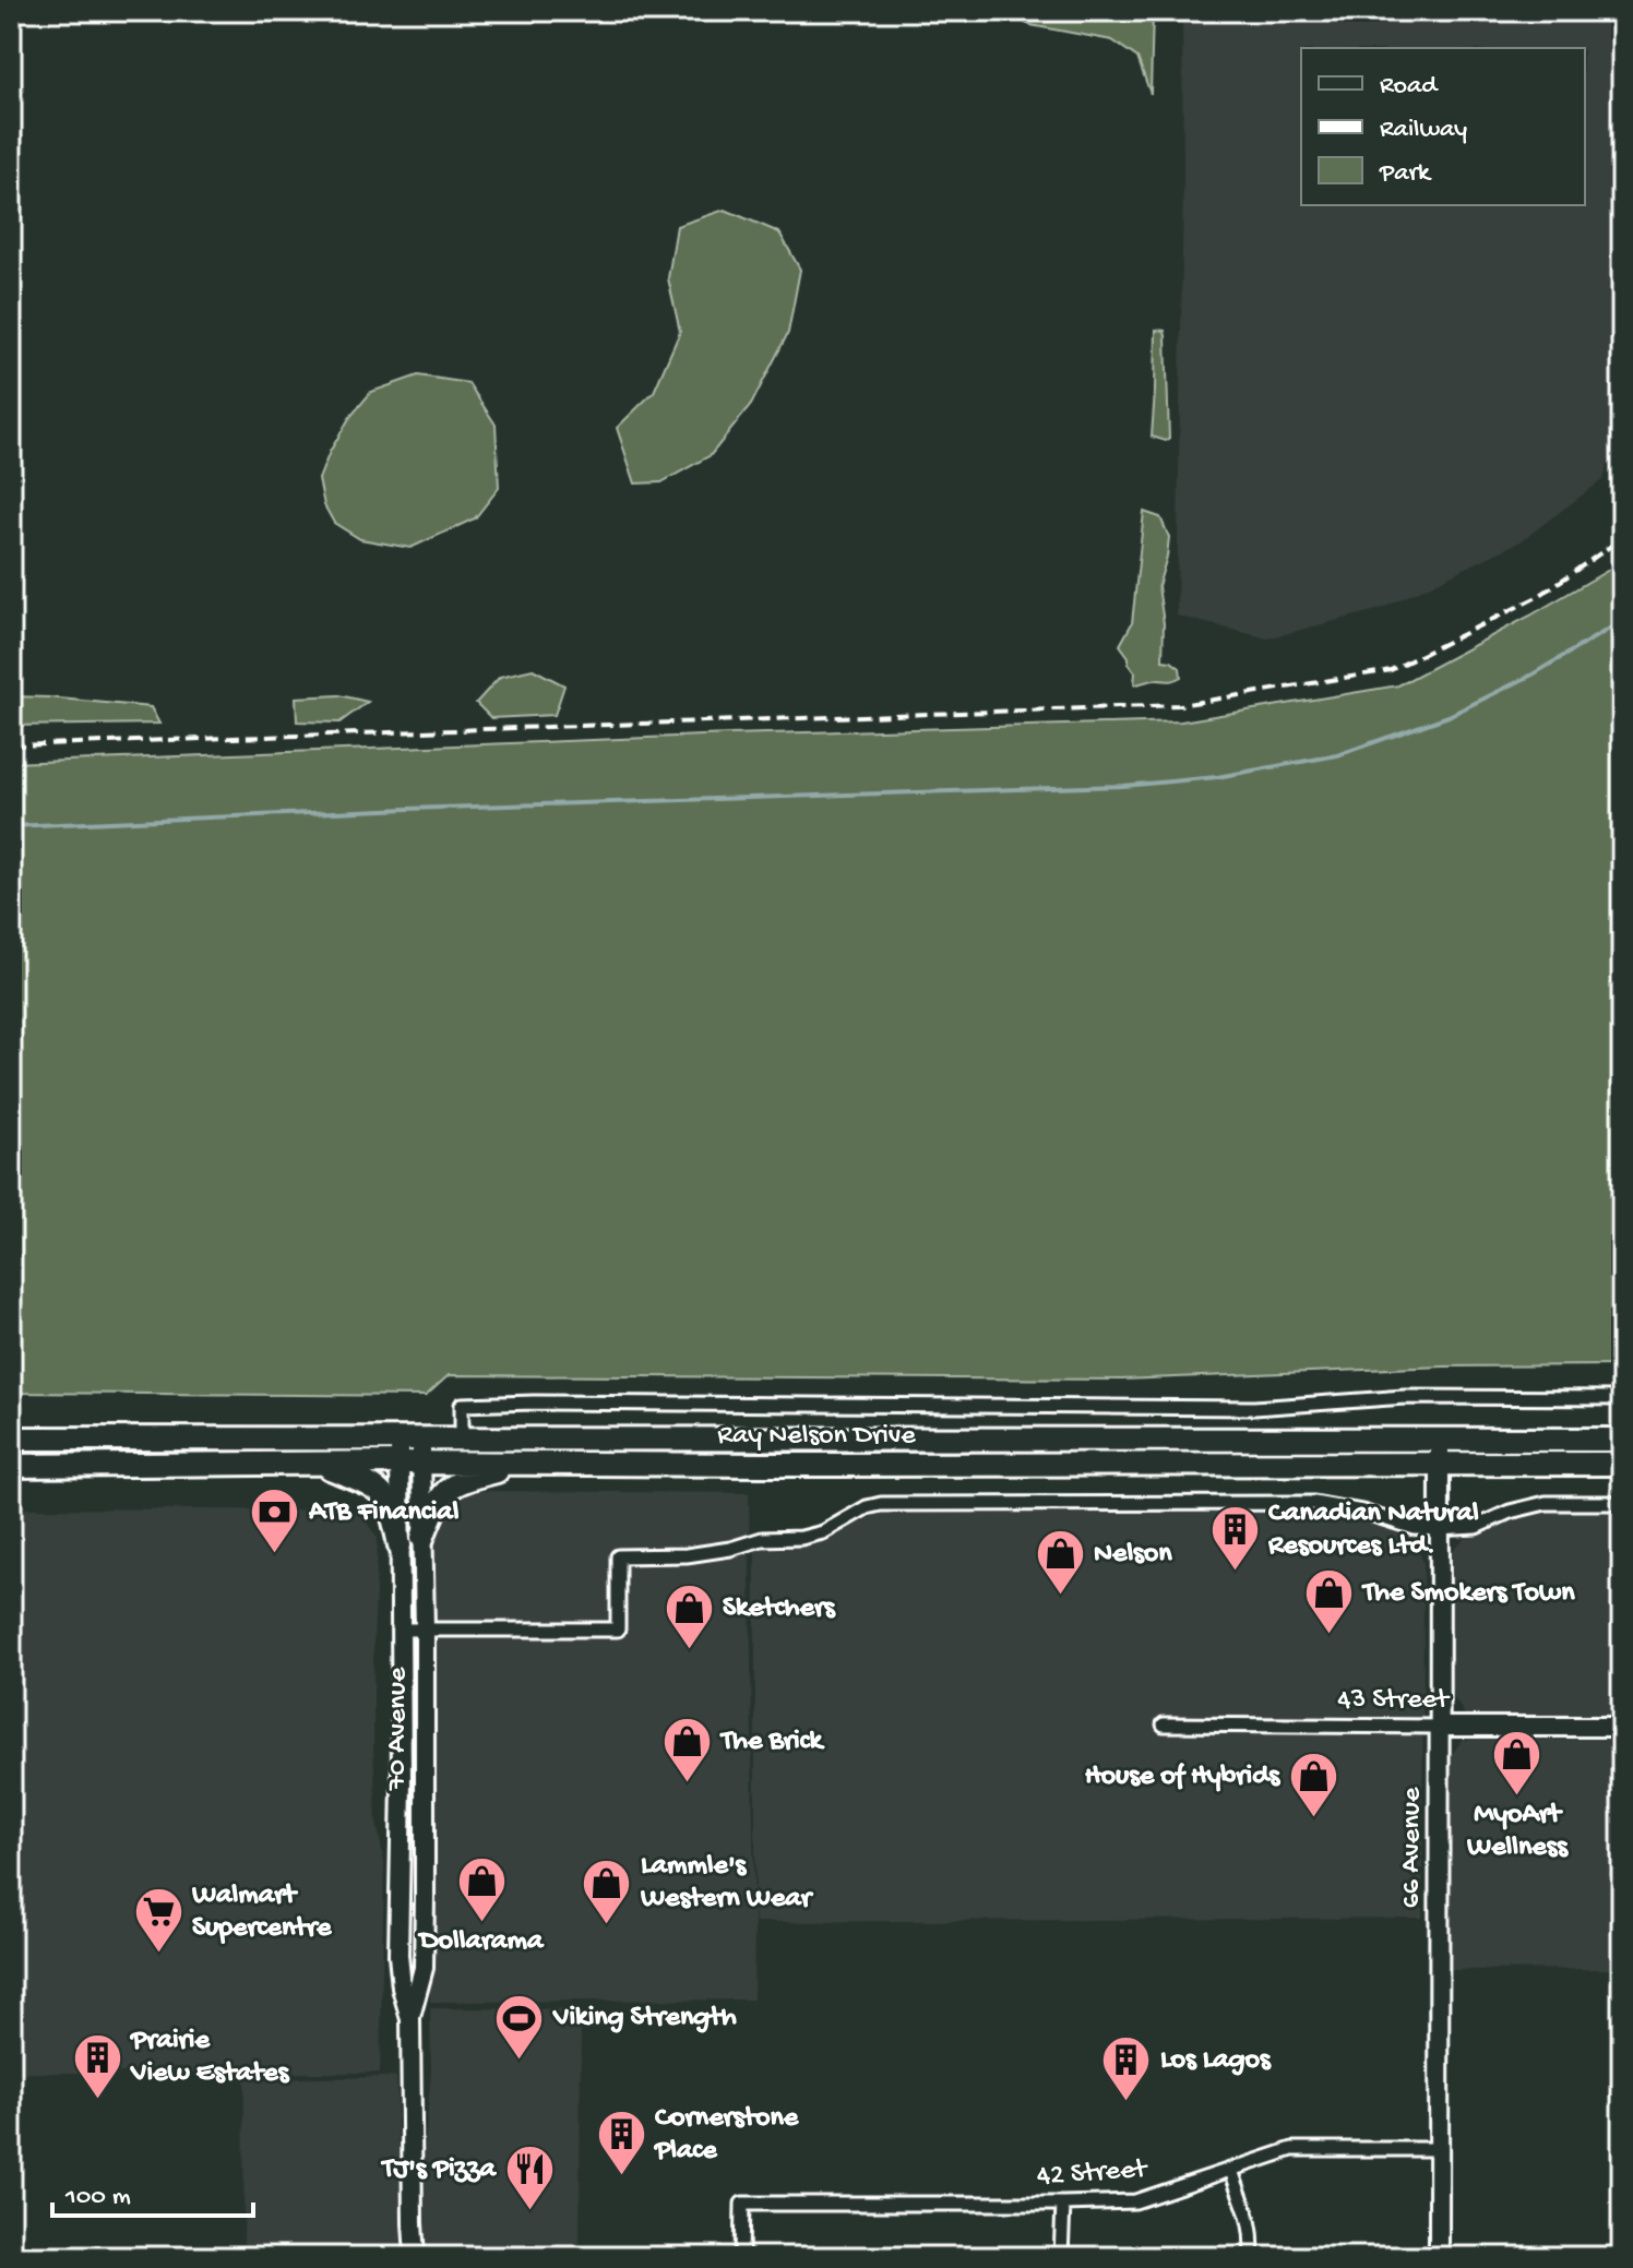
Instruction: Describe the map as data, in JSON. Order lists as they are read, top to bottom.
{
  "streets": {
    "highway": ["Ray Nelson Drive"],
    "street": [
      "43 Street",
      "70 Avenue",
      "66 Avenue",
      "42 Street"
    ]
  },
  "crossings": [
    ["Ray Nelson Drive", "70 Avenue"],
    ["Ray Nelson Drive", "66 Avenue"],
    ["43 Street", "66 Avenue"],
    ["66 Avenue", "42 Street"]
  ],
  "places": {
    "bank": ["ATB Financial"],
    "building": [
      "Canadian Natural Resources Ltd.",
      "Prairie View Estates",
      "Los Lagos",
      "Cornerstone Place"
    ],
    "shop": [
      "Nelson",
      "The Smokers Town",
      "Sketchers",
      "The Brick",
      "MyoArt Wellness",
      "House of Hybrids",
      "Dollarama",
      "Lammle's Western Wear"
    ],
    "supermarket": ["Walmart Supercentre"],
    "sports": ["Viking Strength"],
    "restaurant": ["TJ's Pizza"]
  },
  "legend": ["Road", "Railway", "Park"],
  "scale_bar": "100 m"
}
